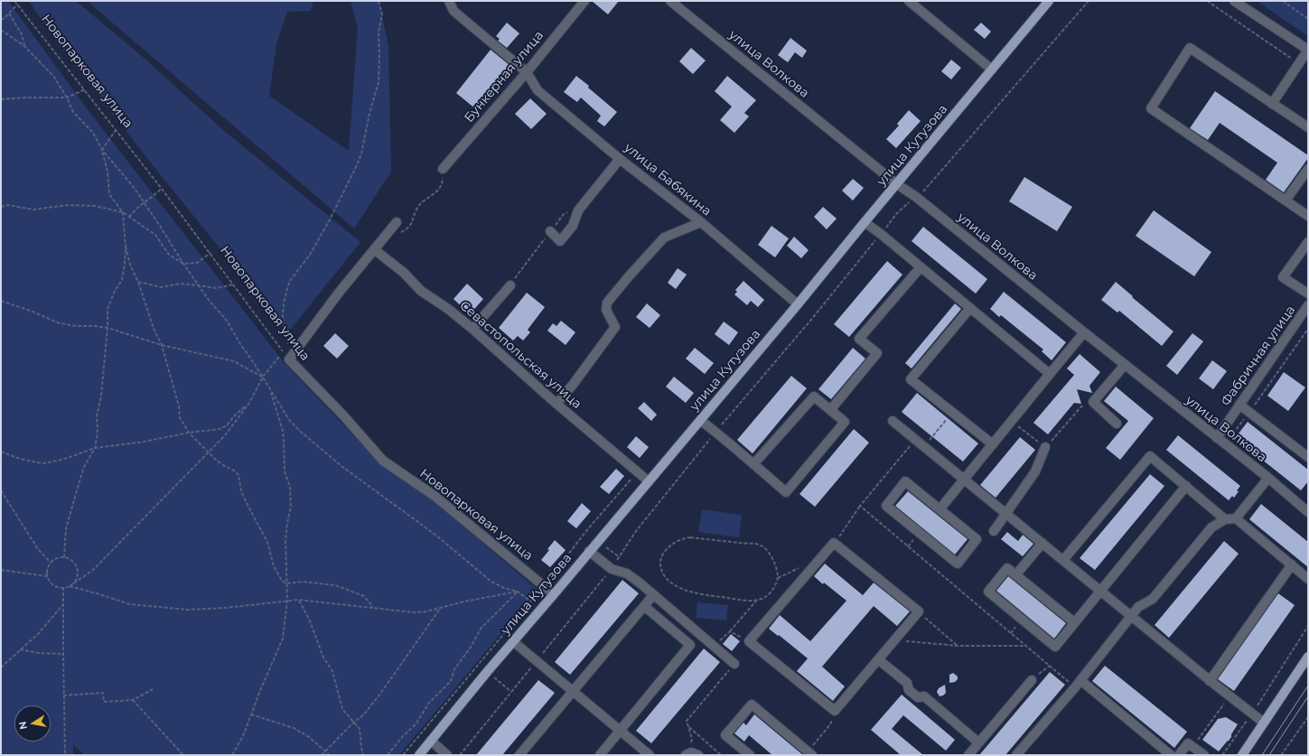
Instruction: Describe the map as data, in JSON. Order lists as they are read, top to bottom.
{
  "streets": {
    "main road": ["улица Кутузова"],
    "street": [
      "улица Волкова",
      "Новопарковая улица",
      "Бункерная улица",
      "улица Бабякина",
      "Севастопольская улица",
      "Фабричная улица"
    ]
  },
  "crossings": [
    ["улица Волкова", "улица Кутузова"],
    ["улица Волкова", "Фабричная улица"],
    ["Новопарковая улица", "улица Кутузова"],
    ["Бункерная улица", "улица Бабякина"],
    ["улица Кутузова", "улица Бабякина"],
    ["улица Кутузова", "Севастопольская улица"]
  ],
  "north": "left"
}
